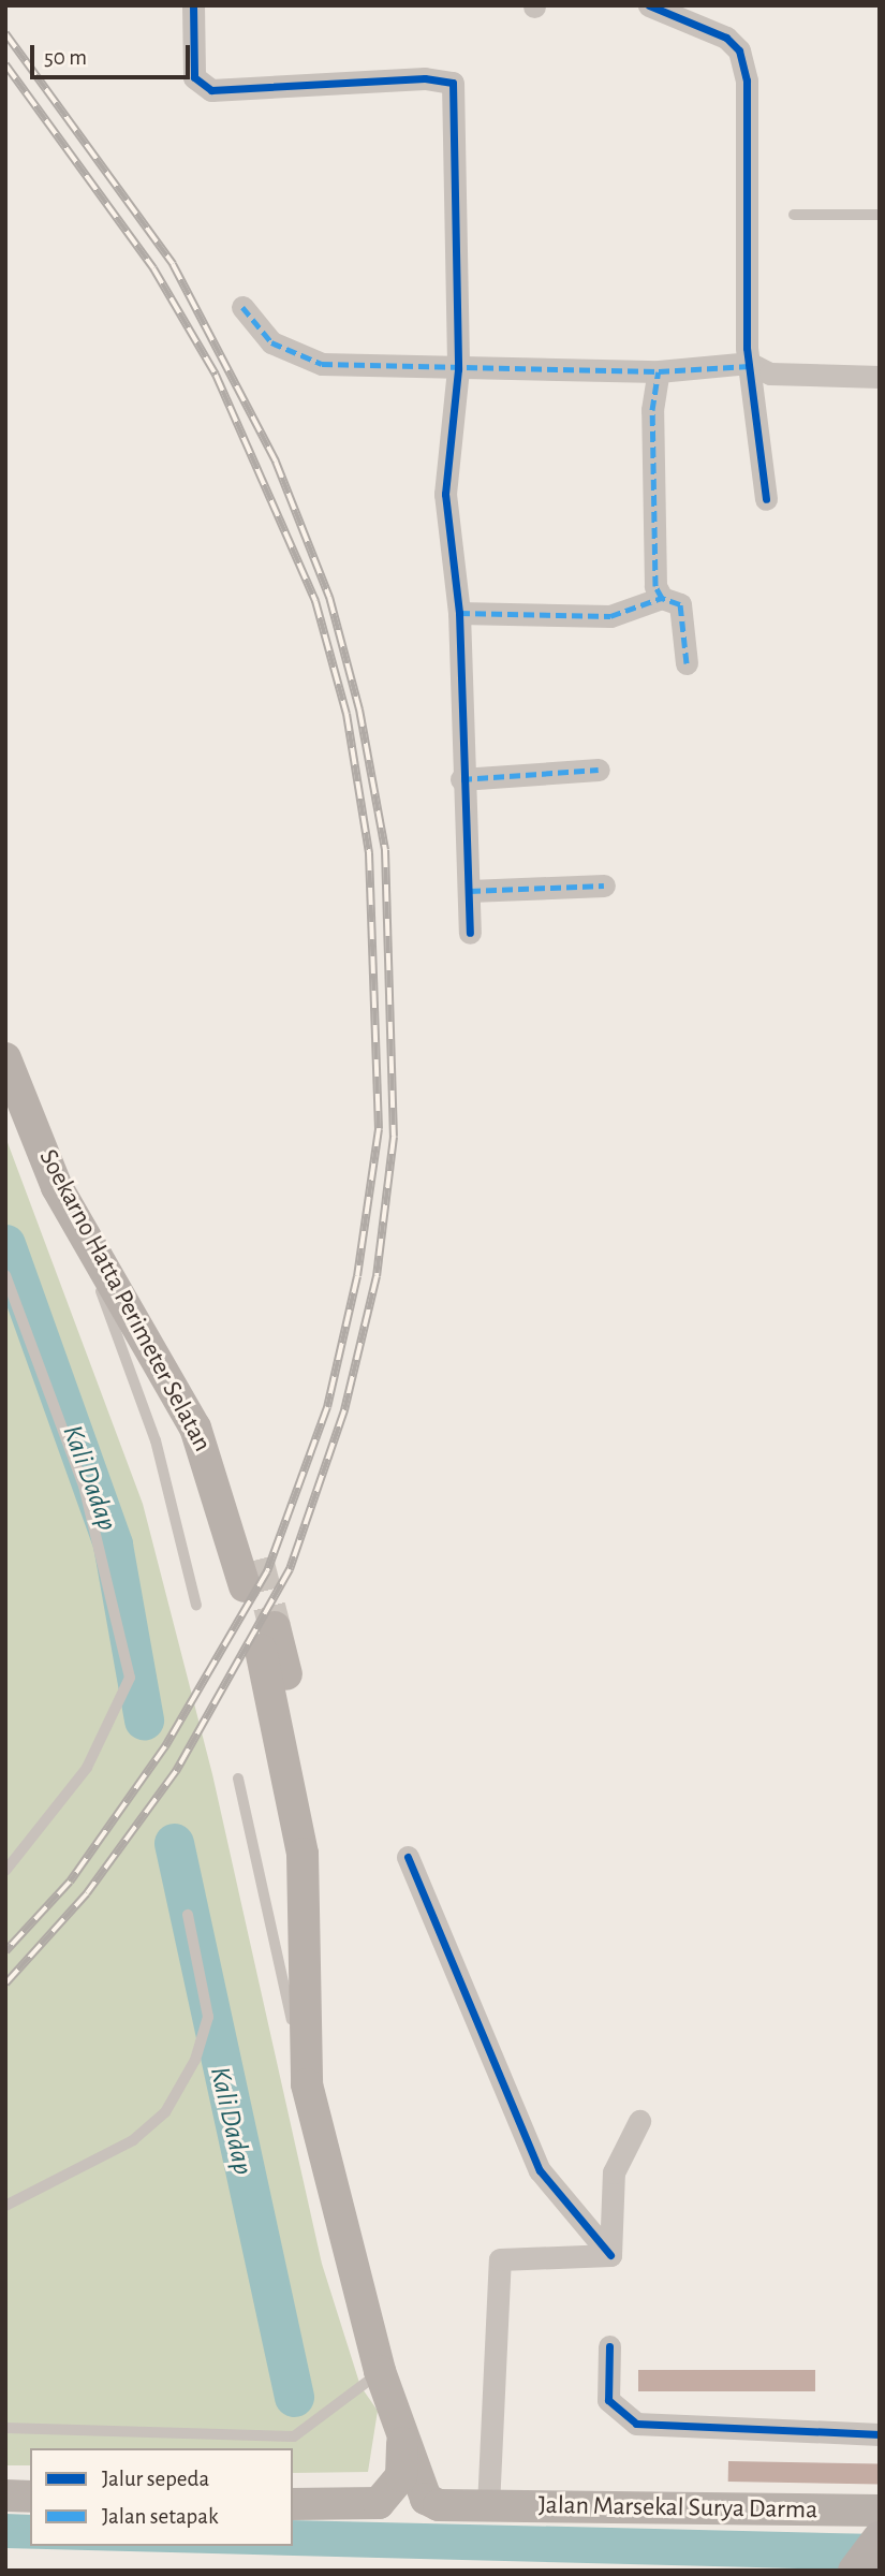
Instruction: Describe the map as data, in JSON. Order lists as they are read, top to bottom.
{
  "streets": {
    "main road": ["Soekarno Hatta Perimeter Selatan", "Jalan Marsekal Surya Darma"]
  },
  "water": ["Kali Dadap"],
  "legend": ["Jalur sepeda", "Jalan setapak"],
  "scale_bar": "50 m"
}
